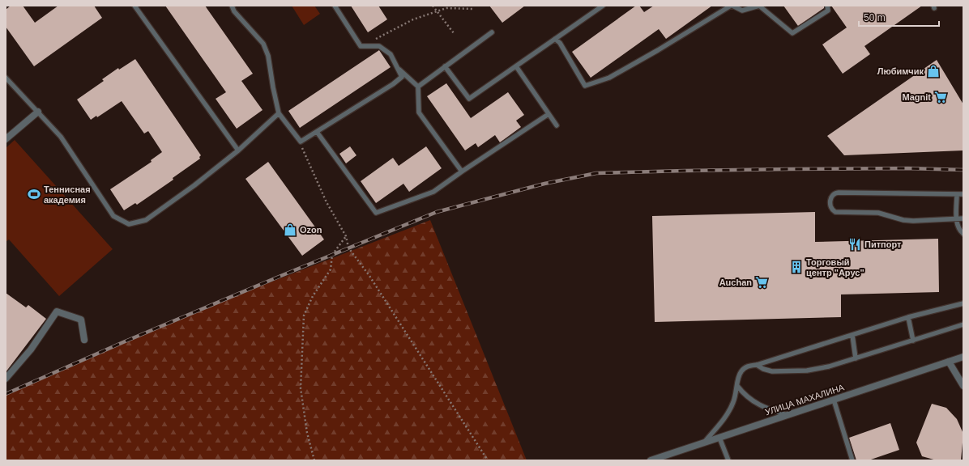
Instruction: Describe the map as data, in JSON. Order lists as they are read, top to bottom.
{
  "streets": {
    "street": ["УЛИЦА МАХАЛИНА"]
  },
  "places": {
    "shop": ["Любимчик", "Ozon"],
    "supermarket": ["Magnit", "Auchan"],
    "sports": ["Теннисная академия"],
    "restaurant": ["Питпорт"],
    "building": ["Торговый центр \"Арус\""]
  },
  "scale_bar": "50 m"
}
